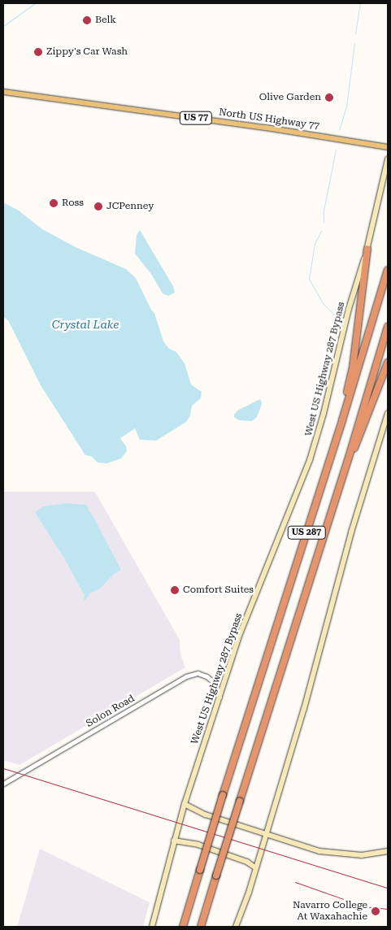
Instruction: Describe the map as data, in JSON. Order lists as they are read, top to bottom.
{
  "streets": {
    "highway": ["US 287"],
    "main road": ["US 77", "North US Highway 77", "West US Highway 287 Bypass"],
    "street": ["Solon Road"]
  },
  "crossings": [
    ["West US Highway 287 Bypass", "Solon Road"]
  ],
  "water": ["Crystal Lake"],
  "places": [
    "Belk",
    "Zippy's Car Wash",
    "Olive Garden",
    "Ross",
    "JCPenney",
    "Comfort Suites",
    "Navarro College At Waxahachie"
  ]
}
